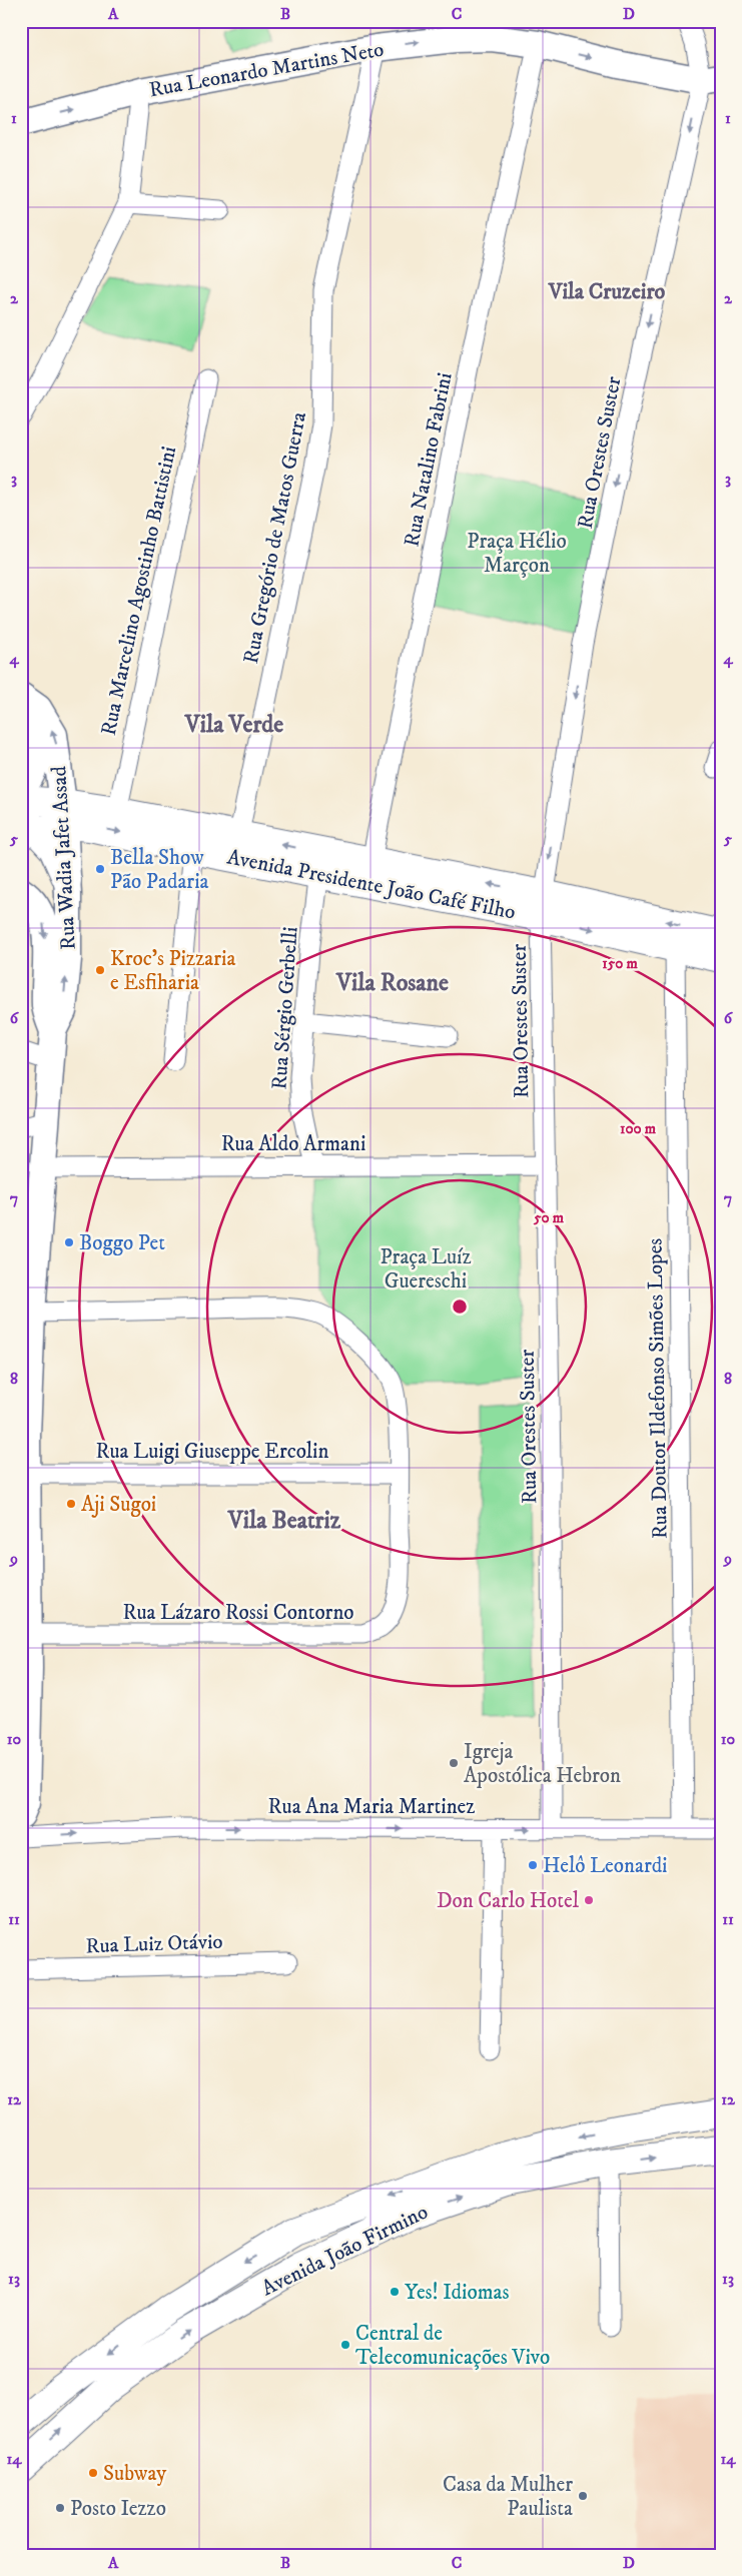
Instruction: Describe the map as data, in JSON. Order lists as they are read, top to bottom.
{
  "streets": {
    "main road": ["Avenida Presidente João Café Filho", "Avenida João Firmino"],
    "street": [
      "Rua Leonardo Martins Neto",
      "Rua Orestes Suster",
      "Rua Natalino Fabrini",
      "Rua Gregório de Matos Guerra",
      "Rua Marcelino Agostinho Battistini",
      "Rua Wadia Jafet Assad",
      "Rua Sérgio Gerbelli",
      "Rua Aldo Armani",
      "Rua Doutor Ildefonso Simões Lopes",
      "Rua Luigi Giuseppe Ercolin",
      "Rua Lázaro Rossi Contorno",
      "Rua Ana Maria Martinez",
      "Rua Luiz Otávio"
    ]
  },
  "crossings": [
    ["Rua Leonardo Martins Neto", "Rua Orestes Suster"],
    ["Rua Leonardo Martins Neto", "Rua Natalino Fabrini"],
    ["Rua Leonardo Martins Neto", "Rua Gregório de Matos Guerra"],
    ["Rua Orestes Suster", "Avenida Presidente João Café Filho"],
    ["Rua Orestes Suster", "Rua Aldo Armani"],
    ["Rua Orestes Suster", "Rua Ana Maria Martinez"],
    ["Rua Natalino Fabrini", "Avenida Presidente João Café Filho"],
    ["Rua Gregório de Matos Guerra", "Avenida Presidente João Café Filho"],
    ["Rua Marcelino Agostinho Battistini", "Avenida Presidente João Café Filho"],
    ["Rua Wadia Jafet Assad", "Avenida Presidente João Café Filho"],
    ["Rua Wadia Jafet Assad", "Rua Aldo Armani"],
    ["Rua Wadia Jafet Assad", "Rua Luigi Giuseppe Ercolin"],
    ["Rua Wadia Jafet Assad", "Rua Lázaro Rossi Contorno"],
    ["Avenida Presidente João Café Filho", "Rua Sérgio Gerbelli"],
    ["Avenida Presidente João Café Filho", "Rua Doutor Ildefonso Simões Lopes"],
    ["Rua Sérgio Gerbelli", "Rua Aldo Armani"],
    ["Rua Doutor Ildefonso Simões Lopes", "Rua Ana Maria Martinez"],
    ["Rua Luigi Giuseppe Ercolin", "Rua Lázaro Rossi Contorno"]
  ],
  "one_way": ["Rua Leonardo Martins Neto", "Rua Orestes Suster", "Rua Ana Maria Martinez"],
  "districts": [
    "Vila Cruzeiro",
    "Vila Verde",
    "Vila Rosane",
    "Vila Beatriz"
  ],
  "parks": ["Praça Hélio Marçon", "Praça Luíz Guereschi"],
  "places": [
    "Bella Show Pão Padaria",
    "Kroc's Pizzaria e Esfiharia",
    "Boggo Pet",
    "Aji Sugoi",
    "Igreja Apostólica Hebron",
    "Helô Leonardi",
    "Don Carlo Hotel",
    "Yes! Idiomas",
    "Central de Telecomunicações Vivo",
    "Subway",
    "Casa da Mulher Paulista",
    "Posto Iezzo"
  ],
  "grid": {
    "columns": [
      "A",
      "B",
      "C",
      "D"
    ],
    "rows": [
      "1",
      "2",
      "3",
      "4",
      "5",
      "6",
      "7",
      "8",
      "9",
      "10",
      "11",
      "12",
      "13",
      "14"
    ]
  },
  "rings": ["150 m", "100 m", "50 m"]
}
